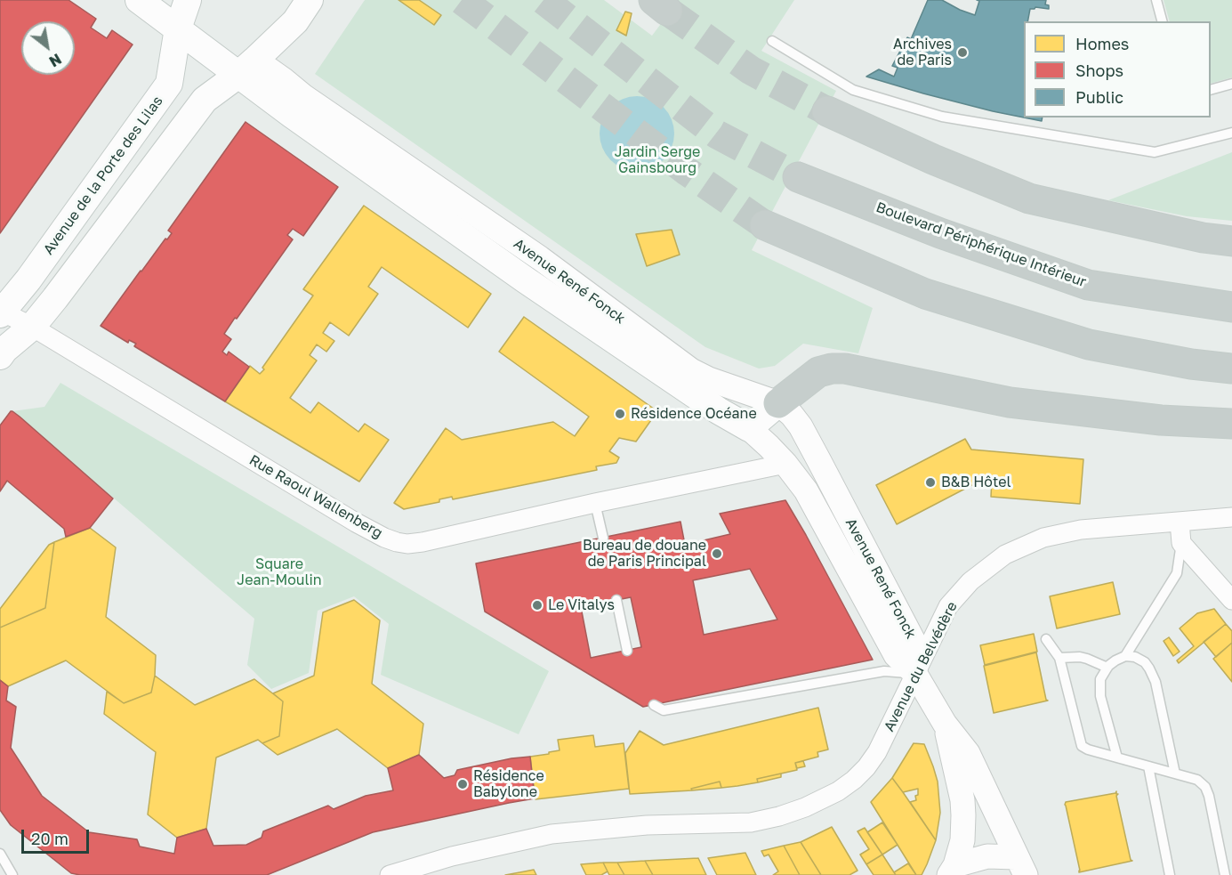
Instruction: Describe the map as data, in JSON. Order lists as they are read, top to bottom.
{
  "streets": {
    "highway": ["Boulevard Périphérique Intérieur"],
    "main road": ["Avenue de la Porte des Lilas", "Avenue René Fonck"],
    "street": ["Rue Raoul Wallenberg", "Avenue du Belvédère"]
  },
  "crossings": [
    ["Avenue de la Porte des Lilas", "Rue Raoul Wallenberg"],
    ["Avenue René Fonck", "Rue Raoul Wallenberg"],
    ["Avenue René Fonck", "Avenue du Belvédère"]
  ],
  "parks": ["Jardin Serge Gainsbourg", "Square Jean-Moulin"],
  "places": [
    "Archives de Paris",
    "Résidence Océane",
    "B&B Hôtel",
    "Bureau de douane de Paris Principal",
    "Le Vitalys",
    "Résidence Babylone"
  ],
  "legend": ["Homes", "Shops", "Public"],
  "scale_bar": "20 m",
  "north": "bottom right"
}
